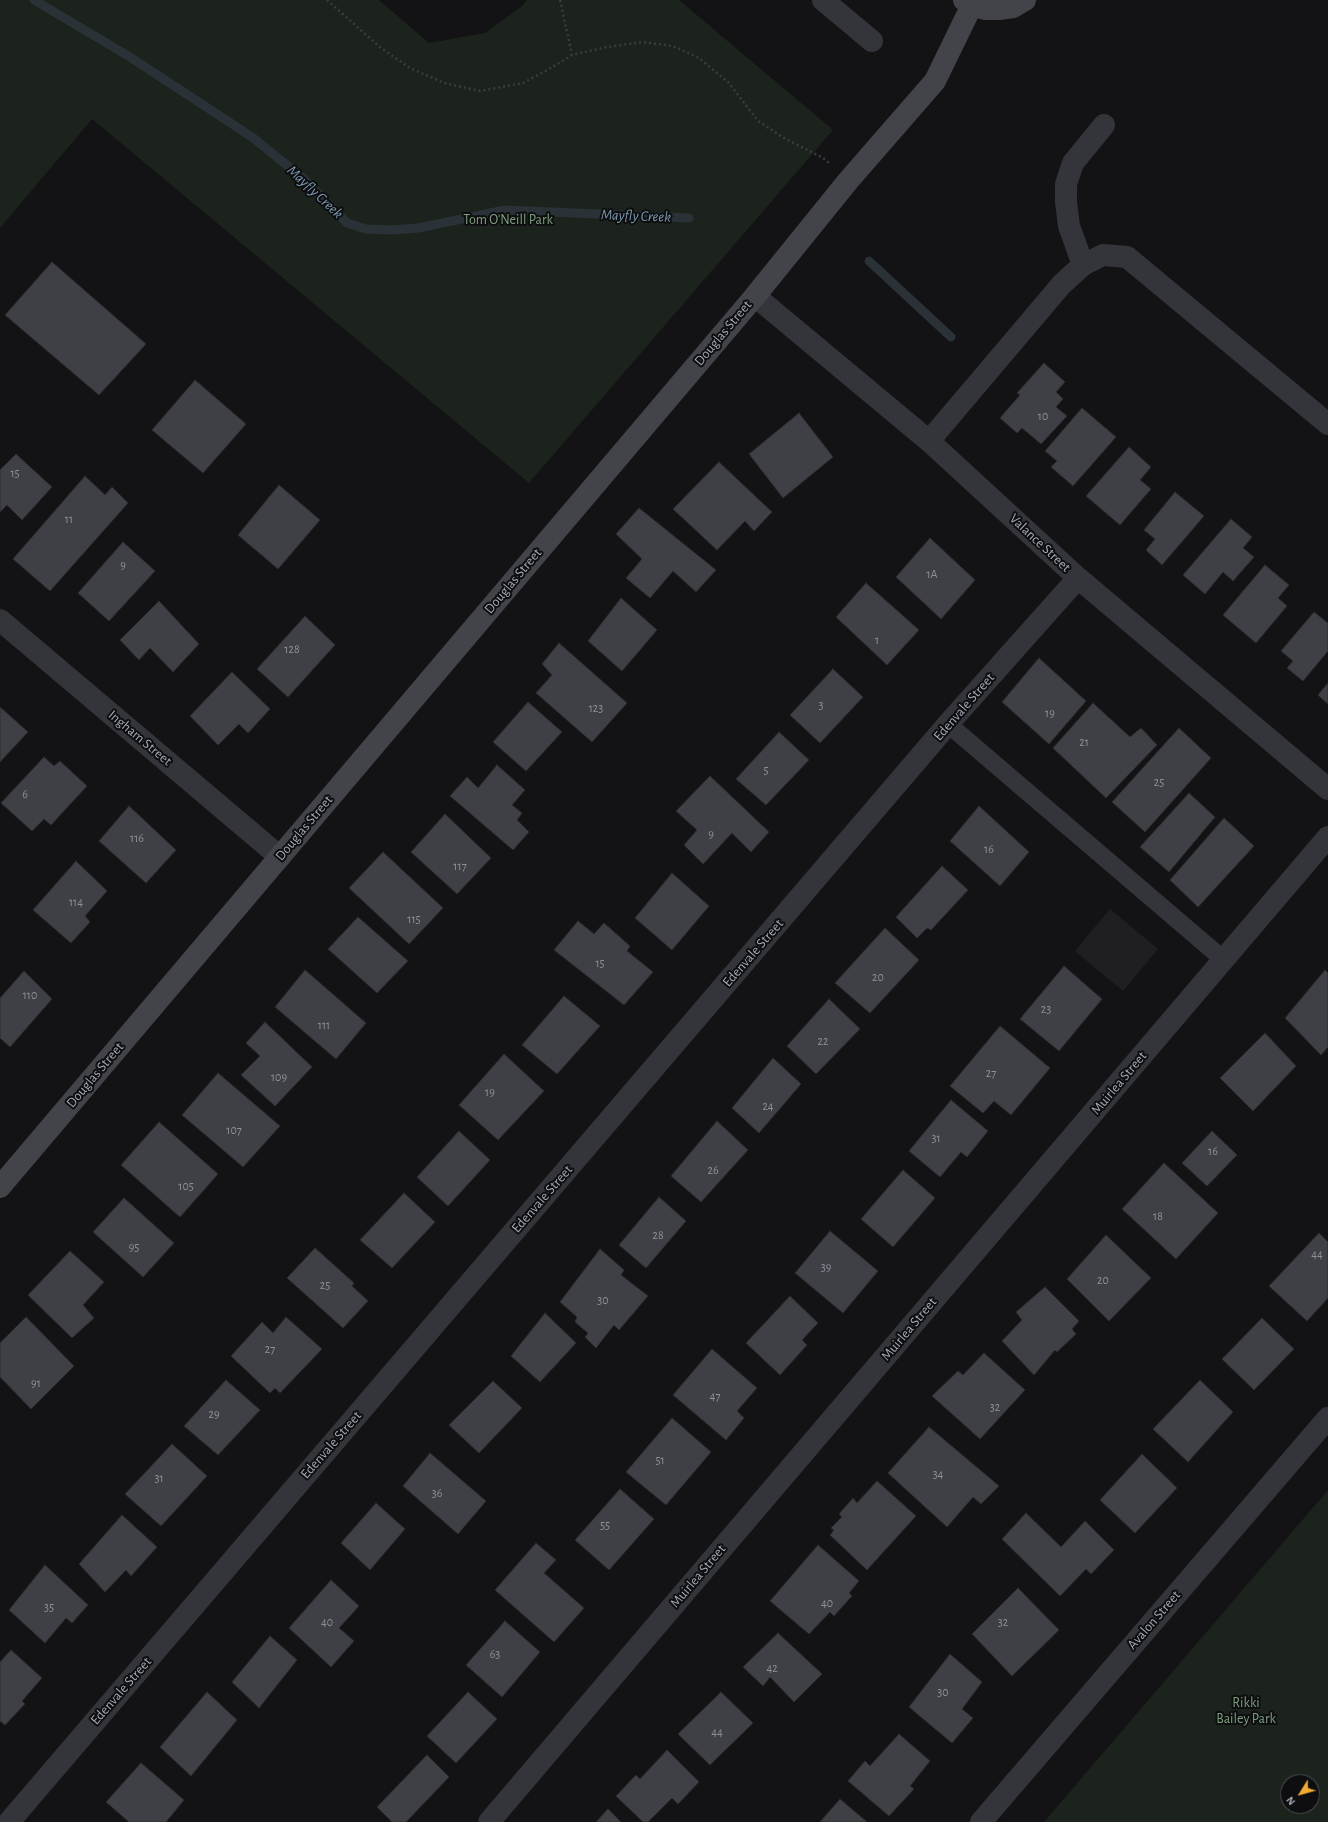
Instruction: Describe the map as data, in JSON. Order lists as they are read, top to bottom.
{
  "streets": {
    "main road": ["Douglas Street"],
    "street": [
      "Valance Street",
      "Edenvale Street",
      "Ingham Street",
      "Muirlea Street",
      "Avalon Street"
    ]
  },
  "crossings": [
    ["Douglas Street", "Valance Street"],
    ["Douglas Street", "Ingham Street"],
    ["Valance Street", "Edenvale Street"]
  ],
  "water": ["Mayfly Creek"],
  "parks": ["Tom O'Neill Park", "Rikki Bailey Park"],
  "house_numbers": [
    "10",
    "15",
    "11",
    "9",
    "1A",
    "1",
    "128",
    "3",
    "123",
    "19",
    "21",
    "5",
    "25",
    "6",
    "9",
    "116",
    "16",
    "117",
    "114",
    "115",
    "15",
    "20",
    "110",
    "23",
    "111",
    "22",
    "27",
    "109",
    "19",
    "24",
    "107",
    "31",
    "16",
    "26",
    "105",
    "18",
    "28",
    "95",
    "44",
    "39",
    "20",
    "25",
    "30",
    "27",
    "91",
    "47",
    "32",
    "29",
    "51",
    "34",
    "31",
    "36",
    "55",
    "40",
    "35",
    "40",
    "32",
    "63",
    "42",
    "30",
    "44"
  ],
  "north": "bottom left"
}
